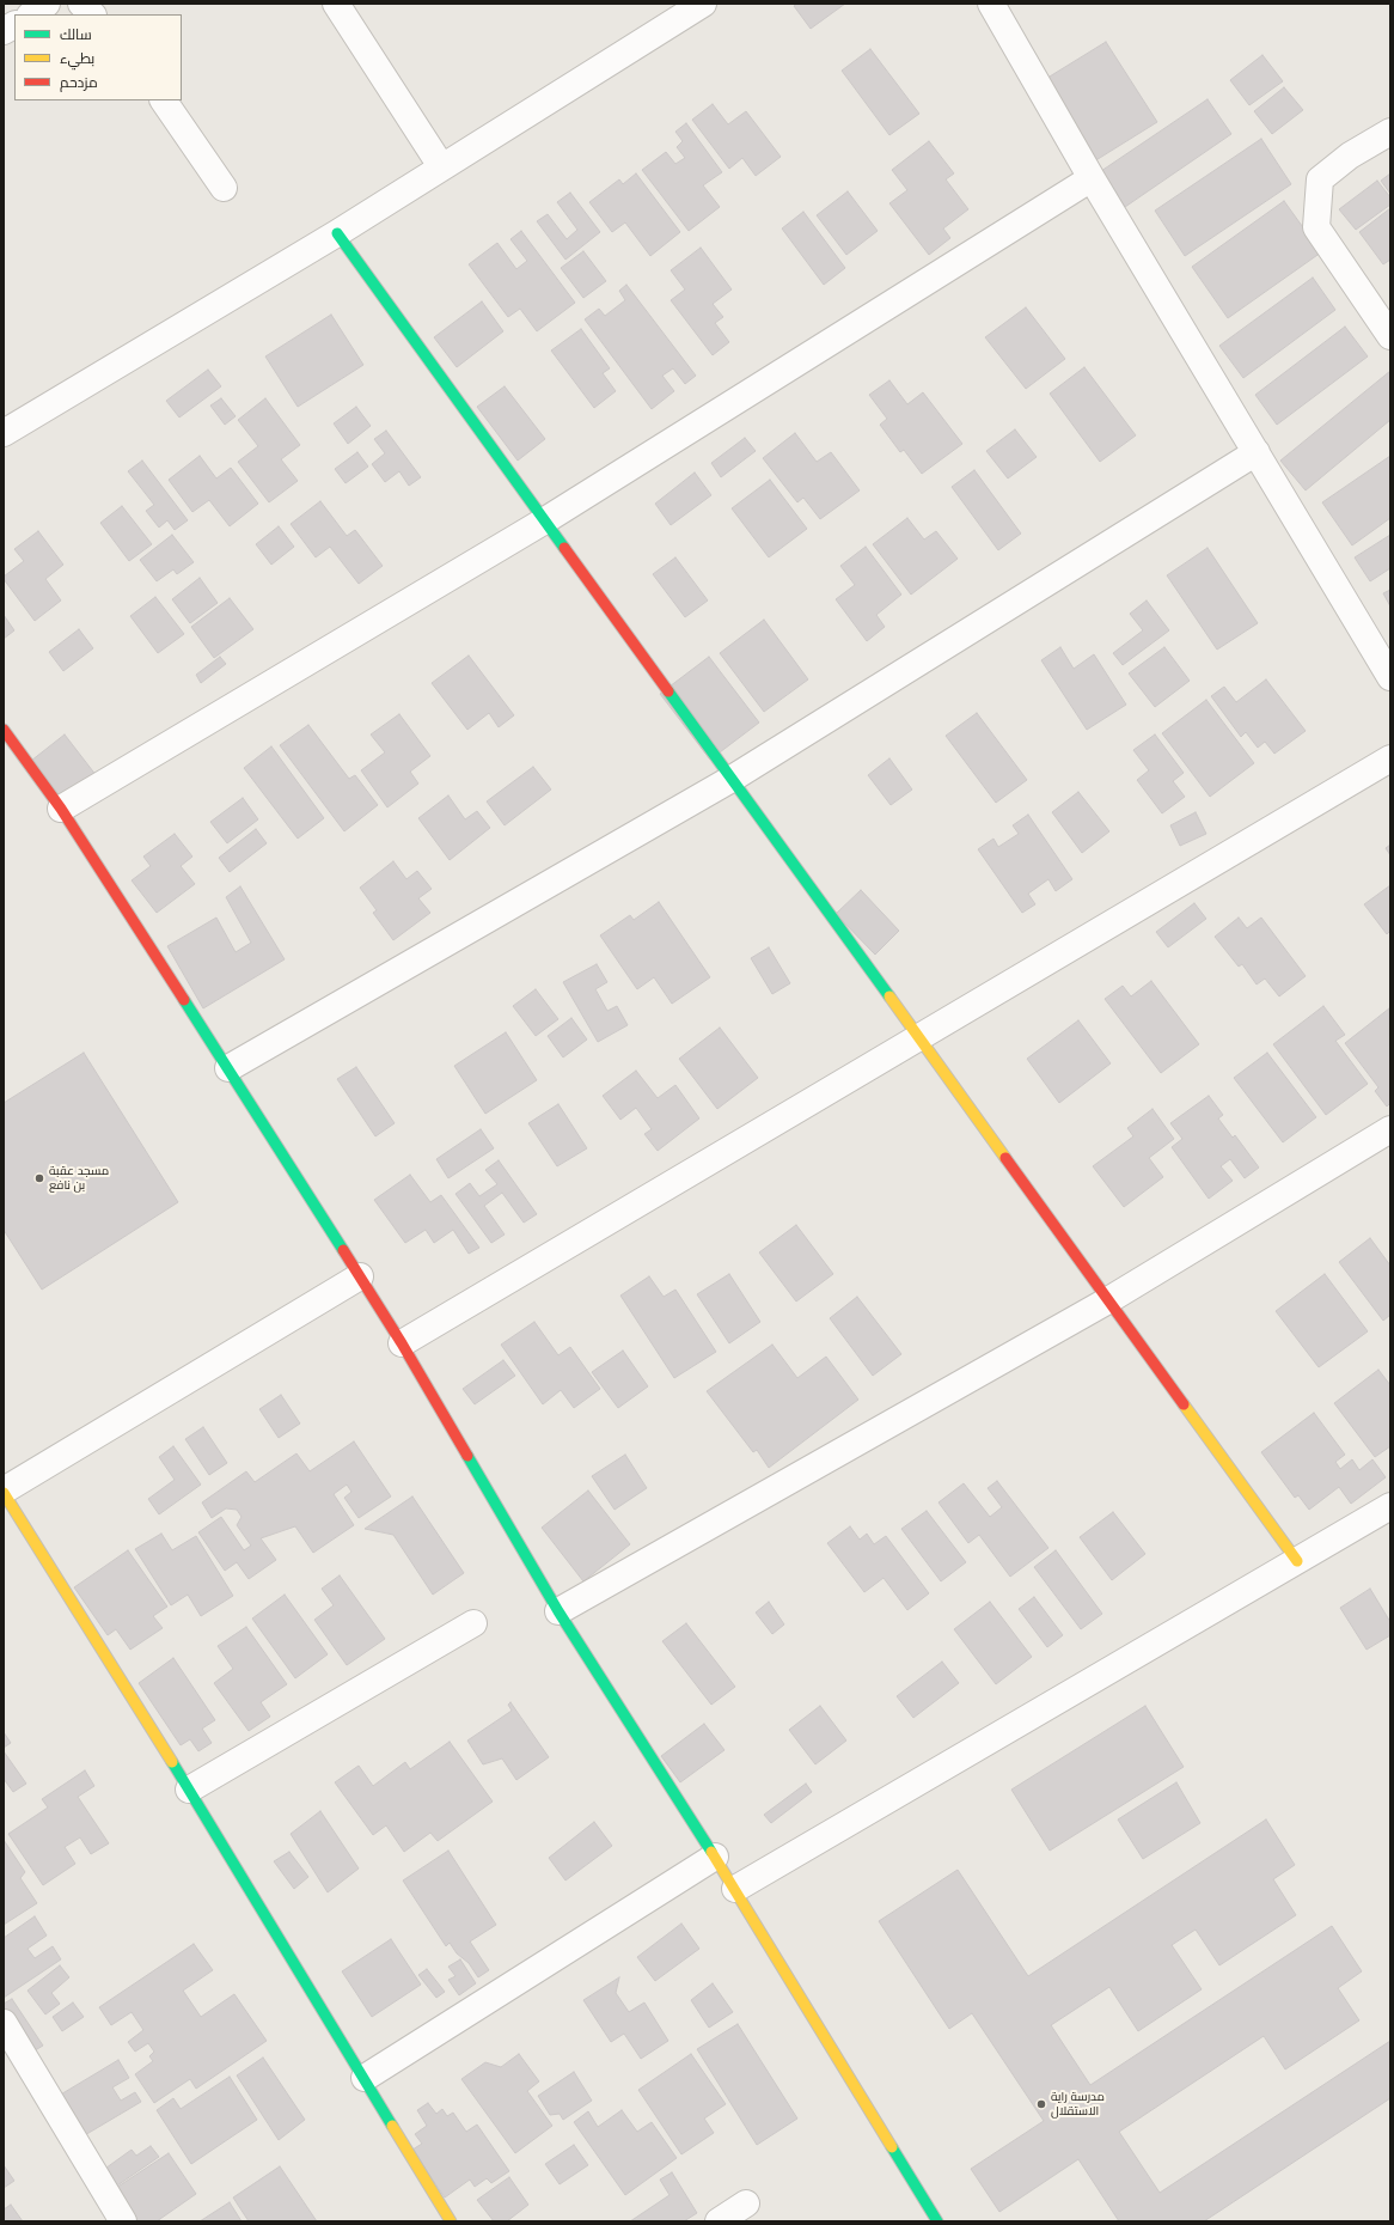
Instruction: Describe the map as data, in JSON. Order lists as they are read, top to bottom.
{
  "places": ["مسجد عقبة بن نافع", "مدرسة راية الاستقلال"],
  "legend": ["سالك", "بطيء", "مزدحم"]
}
